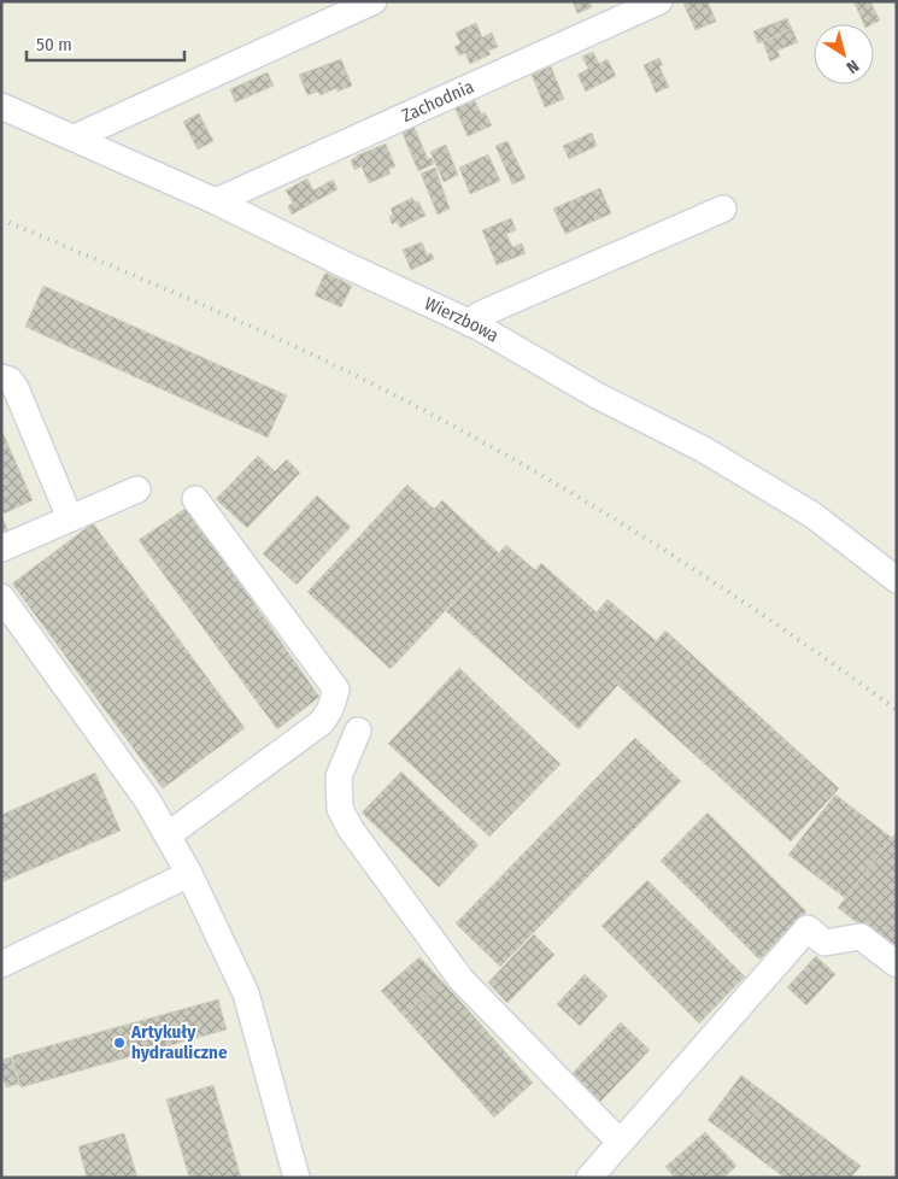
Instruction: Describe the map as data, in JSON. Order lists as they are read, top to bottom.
{
  "streets": {
    "street": ["Zachodnia", "Wierzbowa"]
  },
  "crossings": [
    ["Zachodnia", "Wierzbowa"]
  ],
  "places": ["Artykuły hydrauliczne"],
  "scale_bar": "50 m",
  "north": "bottom right"
}
